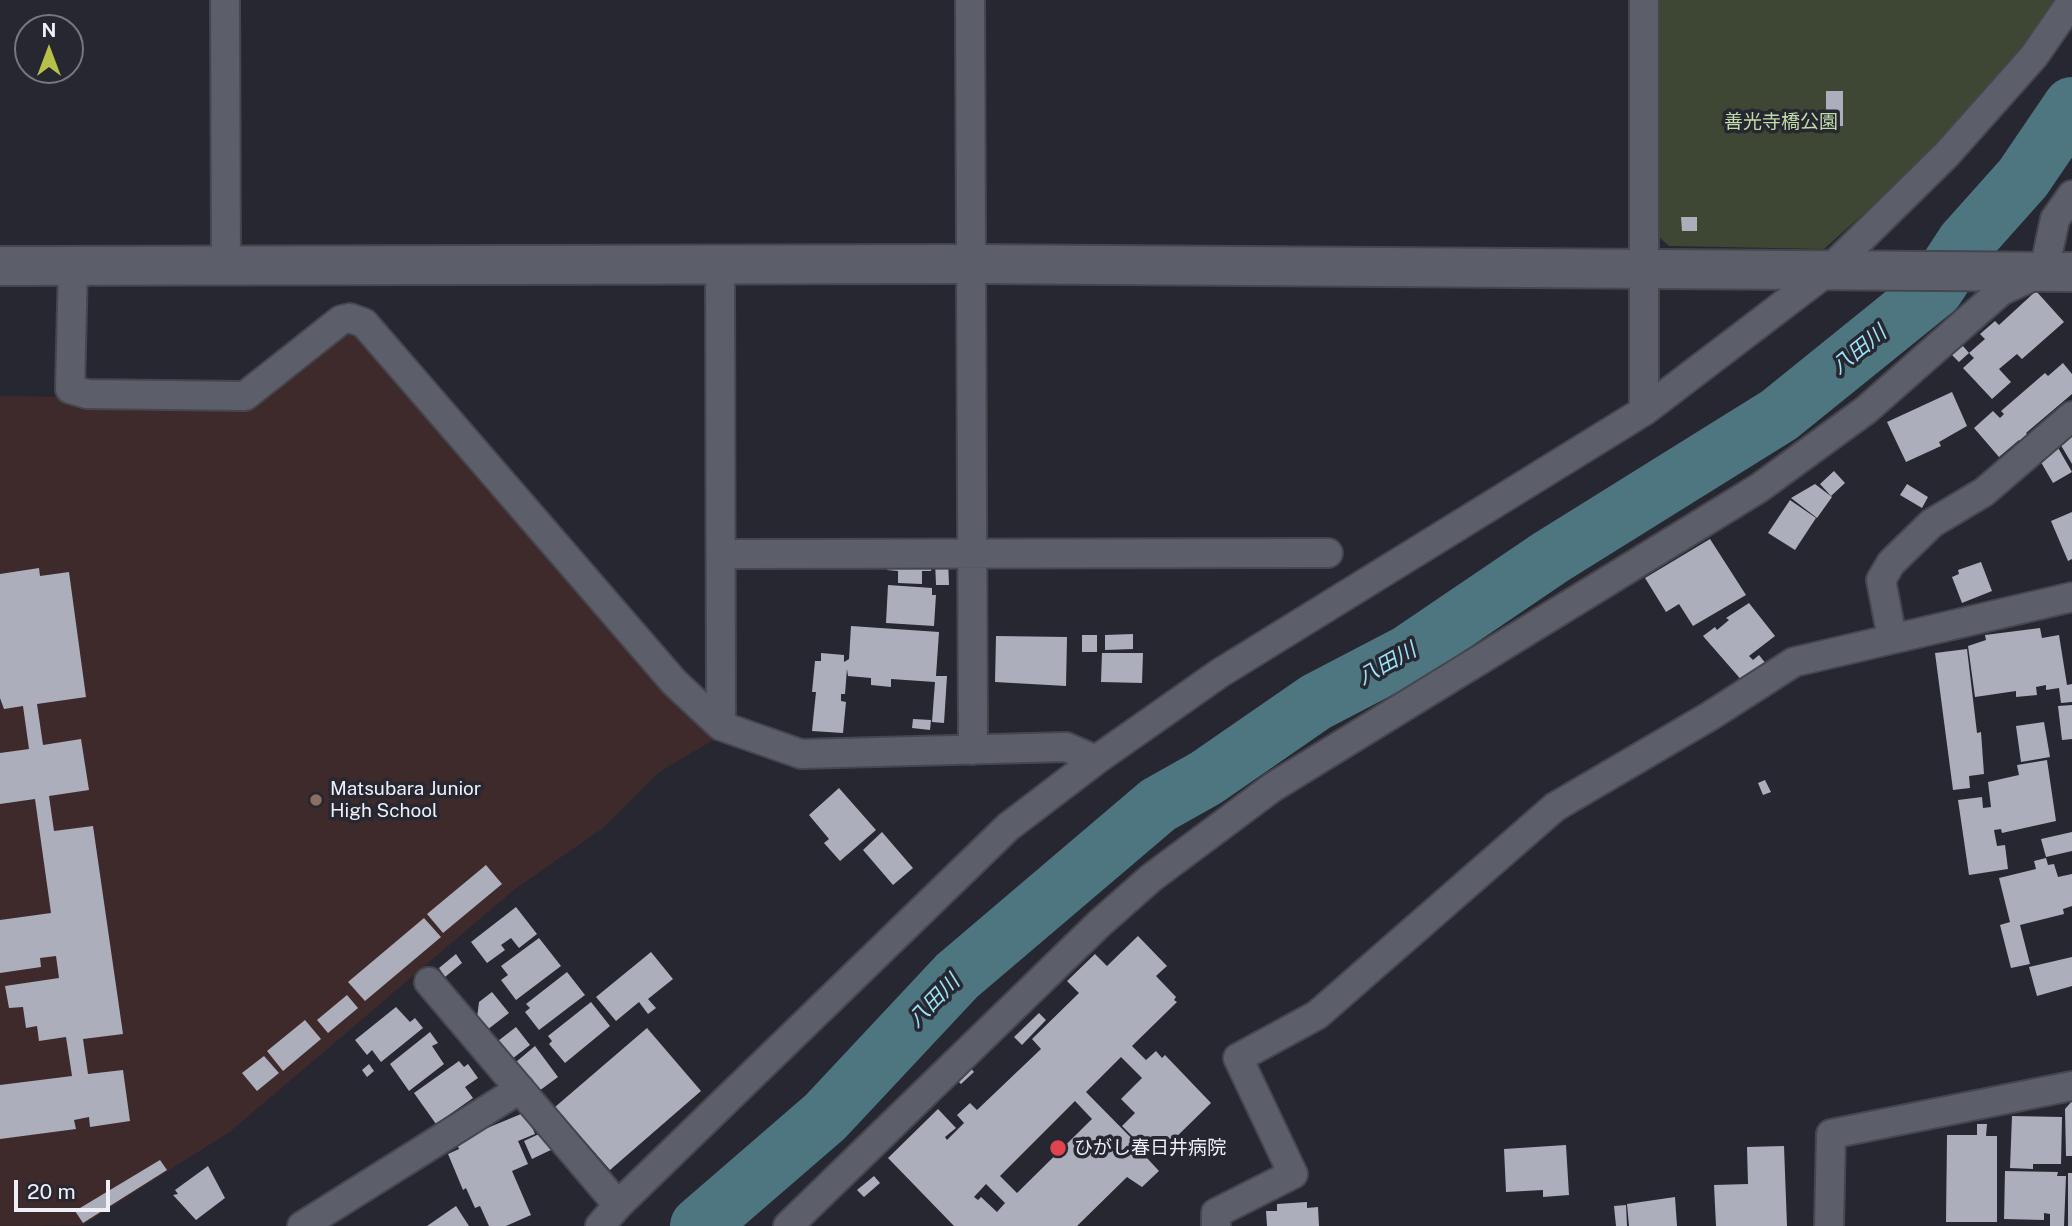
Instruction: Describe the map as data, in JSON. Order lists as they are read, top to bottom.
{
  "water": ["八田川"],
  "parks": ["善光寺橋公園"],
  "places": ["Matsubara Junior High School", "ひがし春日井病院"],
  "scale_bar": "20 m",
  "north": "top"
}
